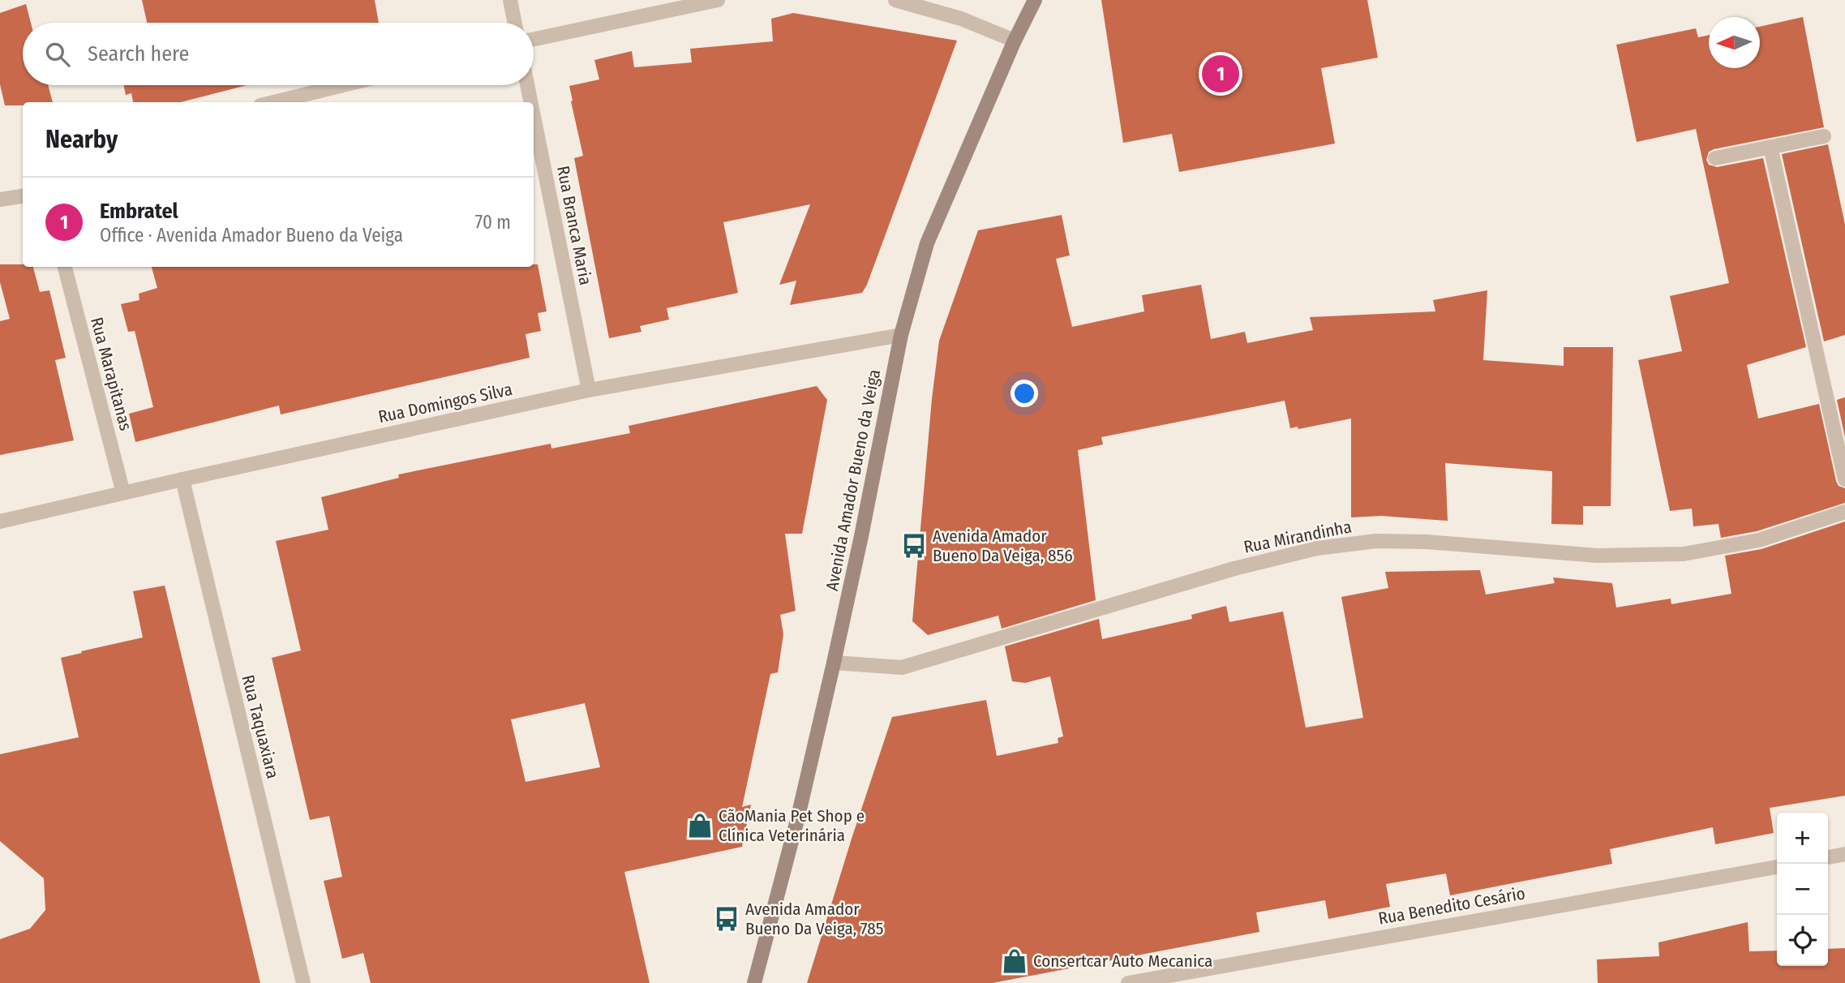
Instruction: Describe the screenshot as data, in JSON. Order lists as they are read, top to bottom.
{
  "streets": {
    "main road": ["Avenida Amador Bueno da Veiga"],
    "street": [
      "Rua Branca Maria",
      "Rua Marapitanas",
      "Rua Domingos Silva",
      "Rua Mirandinha",
      "Rua Taquaxiara",
      "Rua Benedito Cesário"
    ]
  },
  "crossings": [
    ["Rua Branca Maria", "Rua Domingos Silva"],
    ["Rua Marapitanas", "Rua Domingos Silva"],
    ["Rua Domingos Silva", "Avenida Amador Bueno da Veiga"],
    ["Rua Domingos Silva", "Rua Taquaxiara"],
    ["Avenida Amador Bueno da Veiga", "Rua Mirandinha"]
  ],
  "places": {
    "bus stop": ["Avenida Amador Bueno Da Veiga, 856", "Avenida Amador Bueno Da Veiga, 785"],
    "shop": ["CãoMania Pet Shop e Clínica Veterinária", "Consertcar Auto Mecanica"]
  },
  "north": "left",
  "page": {
    "search": "Search here",
    "pins": "1",
    "heading": "Nearby",
    "list": [
      {
        "mark": "1",
        "name": "Embratel",
        "note": "Office · Avenida Amador Bueno da Veiga",
        "value": "70 m"
      }
    ],
    "map_buttons": ["+", "−"]
  }
}
